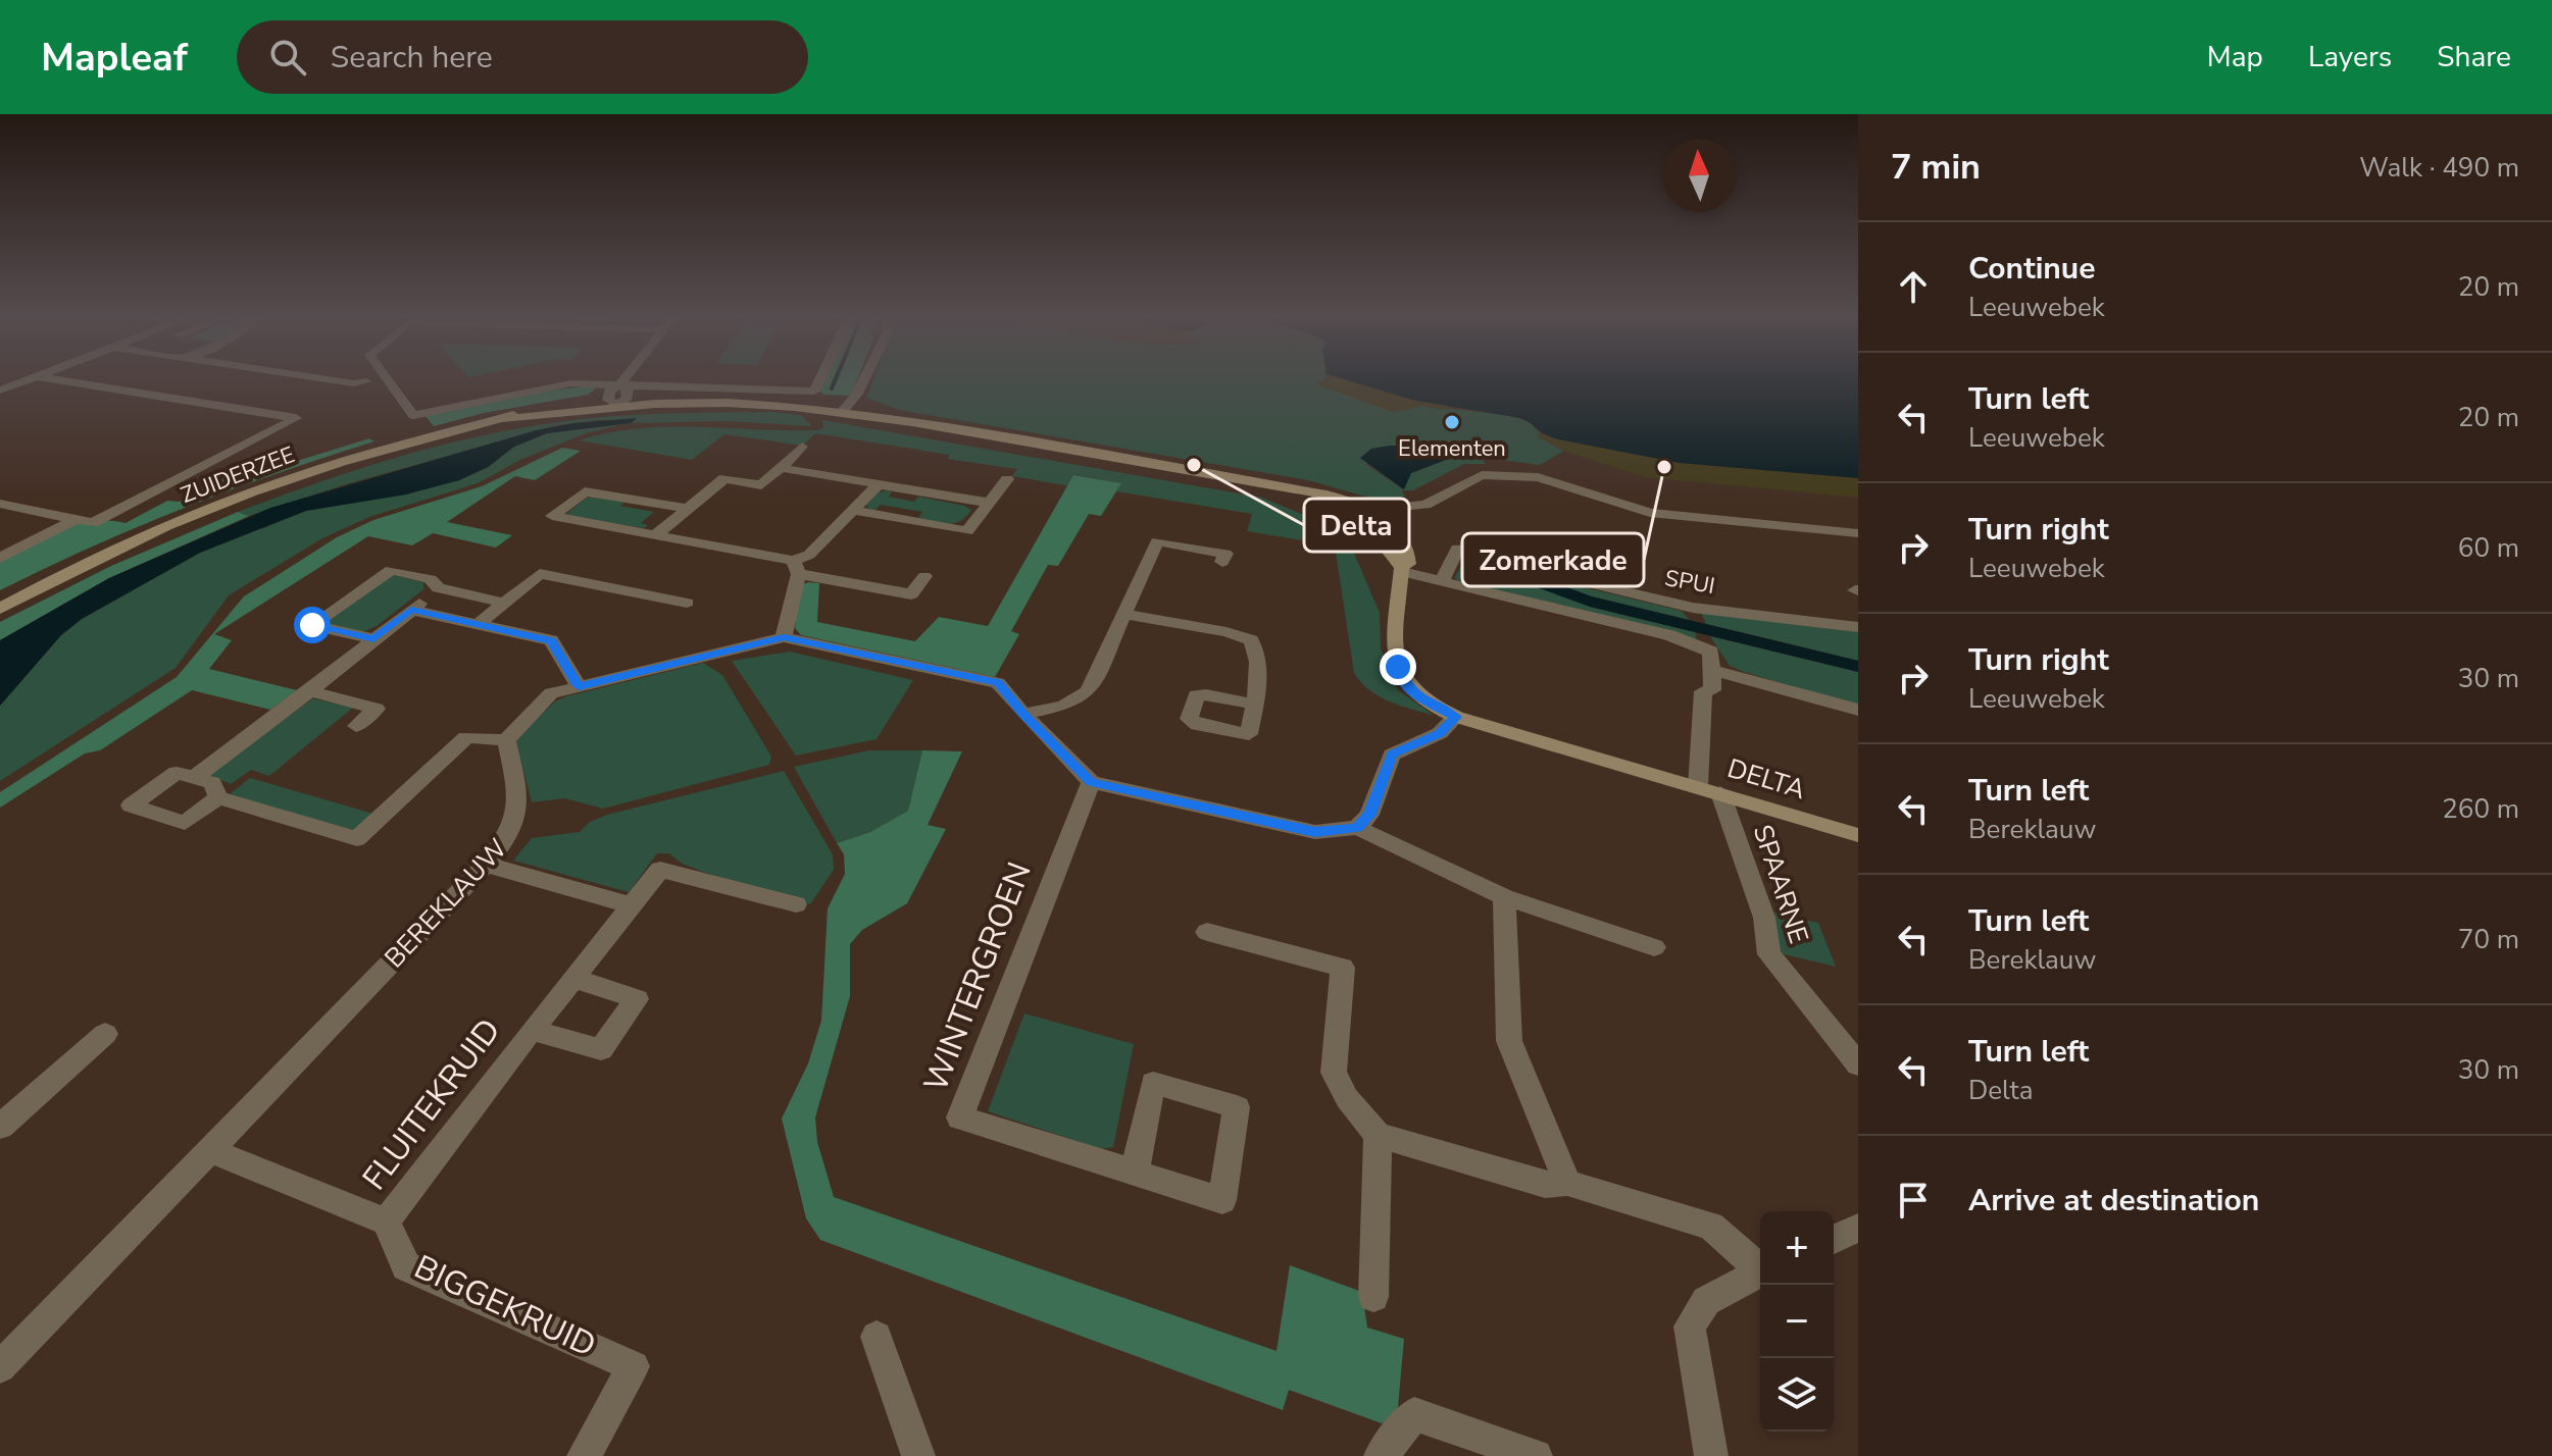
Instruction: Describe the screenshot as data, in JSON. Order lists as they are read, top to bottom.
{
  "streets": {
    "street": [
      "ZUIDERZEE",
      "SPUI",
      "DELTA",
      "SPAARNE",
      "BEREKLAUW",
      "WINTERGROEN",
      "FLUITEKRUID",
      "BIGGEKRUID"
    ]
  },
  "crossings": [
    ["ZUIDERZEE", "DELTA"],
    ["DELTA", "SPAARNE"],
    ["FLUITEKRUID", "BIGGEKRUID"]
  ],
  "places": ["Elementen", "Delta", "Zomerkade"],
  "north": "top",
  "page": {
    "header": "Mapleaf",
    "search": "Search here",
    "nav": ["Map", "Layers", "Share"],
    "heading": ["7 min", "Walk · 490 m"],
    "list": [
      ["Continue", "Leeuwebek", "20 m"],
      ["Turn left", "Leeuwebek", "20 m"],
      ["Turn right", "Leeuwebek", "60 m"],
      ["Turn right", "Leeuwebek", "30 m"],
      ["Turn left", "Bereklauw", "260 m"],
      ["Turn left", "Bereklauw", "70 m"],
      ["Turn left", "Delta", "30 m"],
      "Arrive at destination"
    ],
    "map_buttons": ["+", "−"]
  }
}
